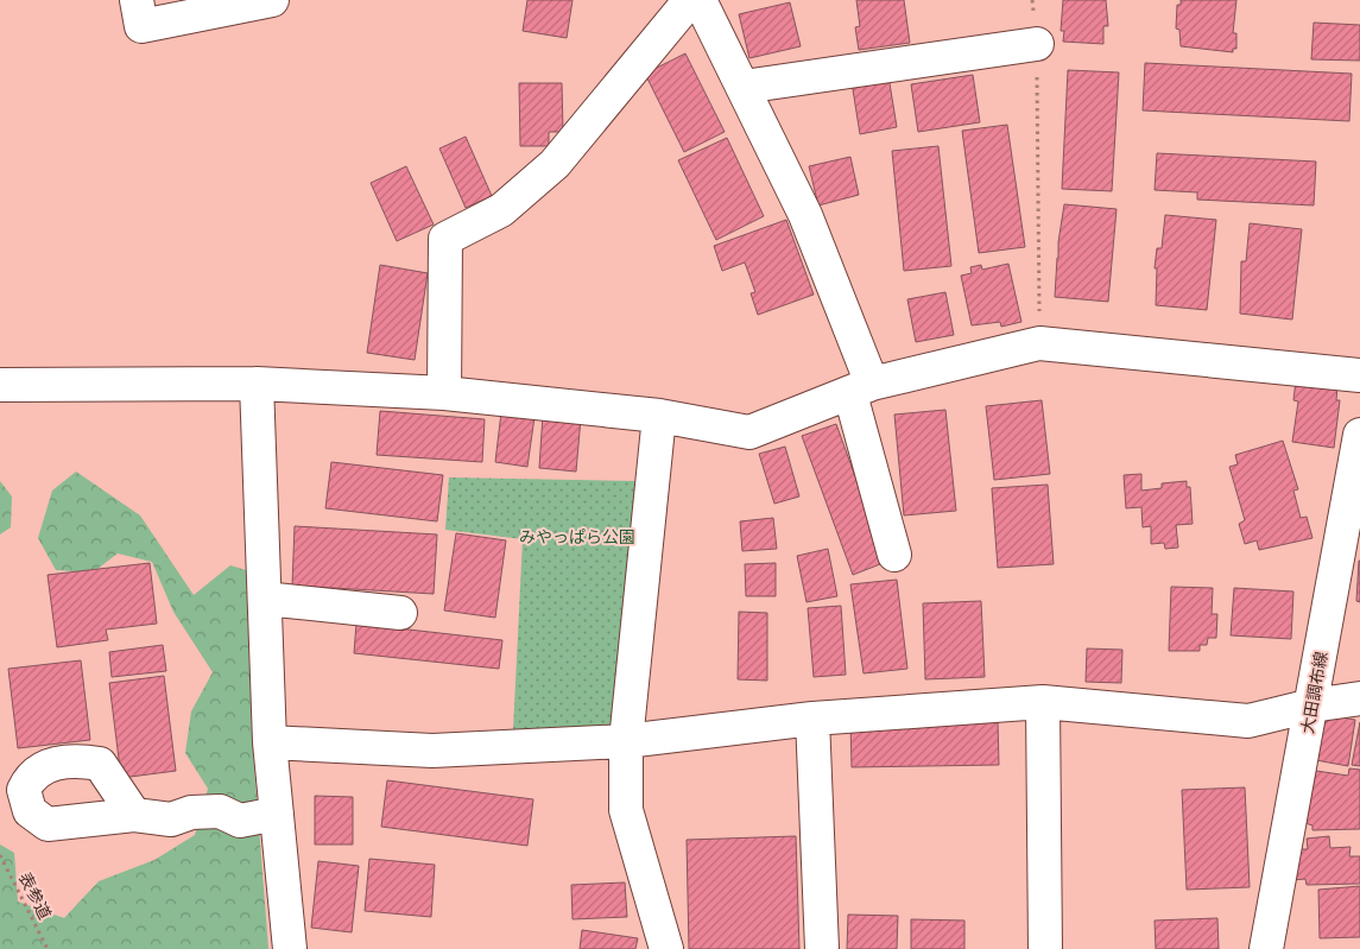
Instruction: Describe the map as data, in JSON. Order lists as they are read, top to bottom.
{
  "streets": {
    "street": ["大田調布線"],
    "path": ["表参道"]
  },
  "parks": ["みやっぱら公園"]
}
